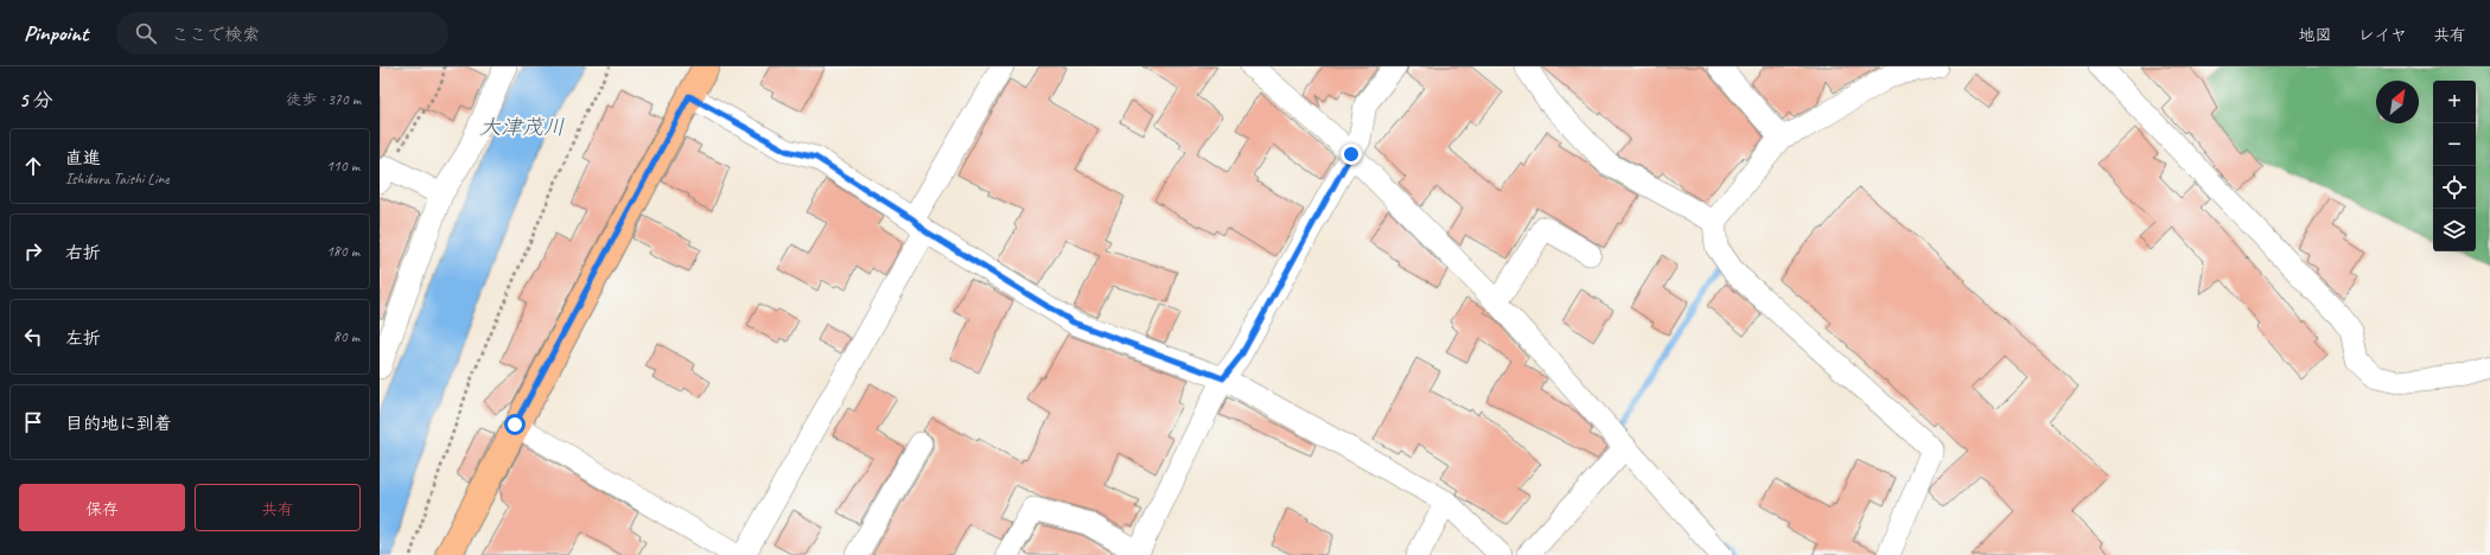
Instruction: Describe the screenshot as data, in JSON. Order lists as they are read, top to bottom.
{
  "water": ["大津茂川"],
  "north": "top right",
  "page": {
    "header": "Pinpoint",
    "search": "ここで検索",
    "nav": ["地図", "レイヤ", "共有"],
    "heading": ["5 分", "徒歩 · 370 m"],
    "map_buttons": ["+", "−"],
    "list": [
      ["直進", "Ishikura Taishi Line", "110 m"],
      ["右折", "180 m"],
      ["左折", "80 m"],
      "目的地に到着"
    ],
    "buttons": ["保存", "共有"]
  }
}
